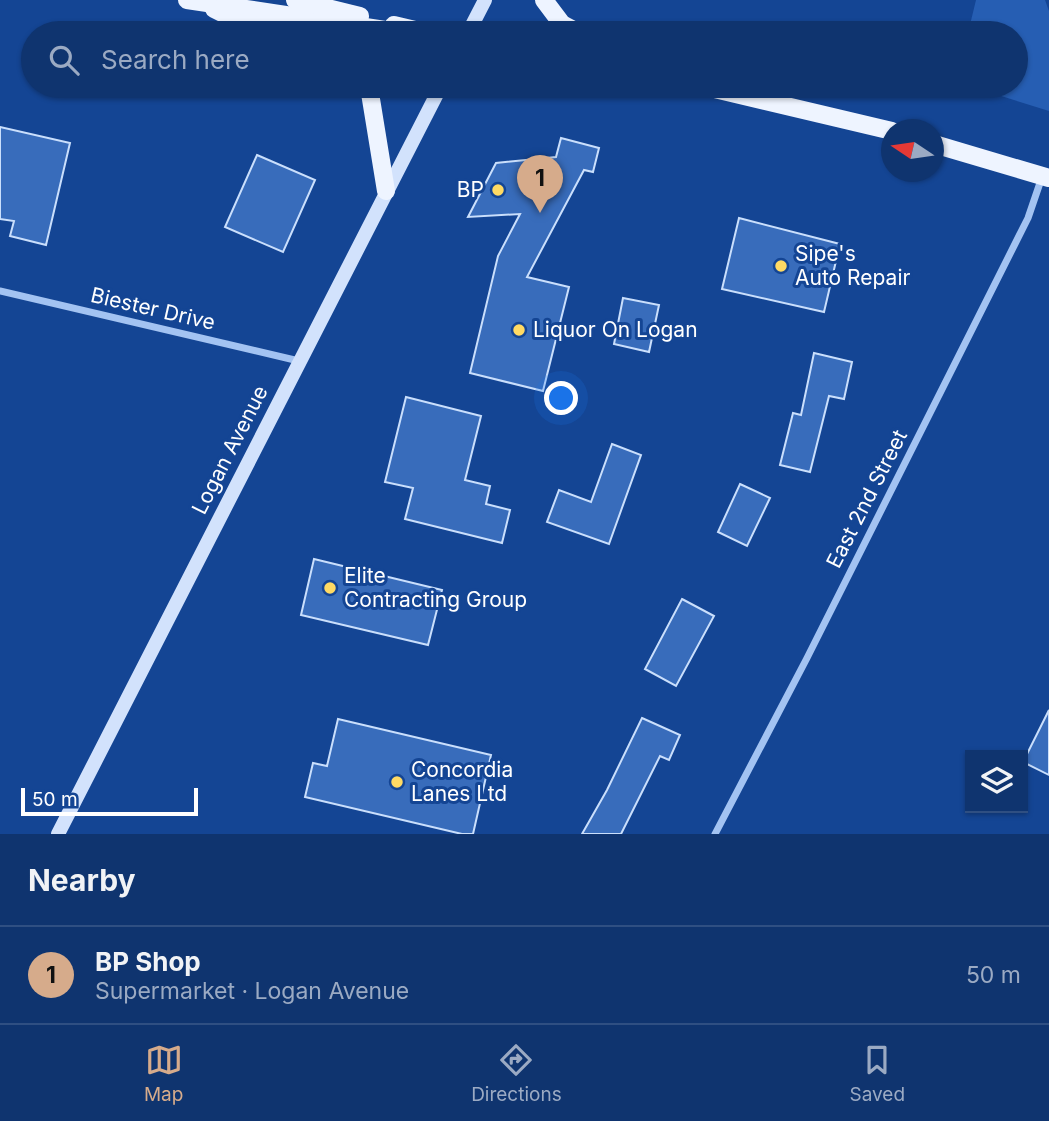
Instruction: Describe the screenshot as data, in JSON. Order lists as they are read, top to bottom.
{
  "streets": {
    "main road": ["Logan Avenue"],
    "street": ["Biester Drive", "East 2nd Street"]
  },
  "crossings": [
    ["Biester Drive", "Logan Avenue"]
  ],
  "places": [
    "BP",
    "Sipe's Auto Repair",
    "Liquor On Logan",
    "Elite Contracting Group",
    "Concordia Lanes Ltd"
  ],
  "scale_bar": "50 m",
  "north": "left",
  "page": {
    "search": "Search here",
    "pins": "1",
    "scale": "50 m",
    "heading": "Nearby",
    "list": [
      {
        "mark": "1",
        "name": "BP Shop",
        "note": "Supermarket · Logan Avenue",
        "value": "50 m"
      }
    ],
    "nav": ["Map", "Directions", "Saved"]
  }
}
